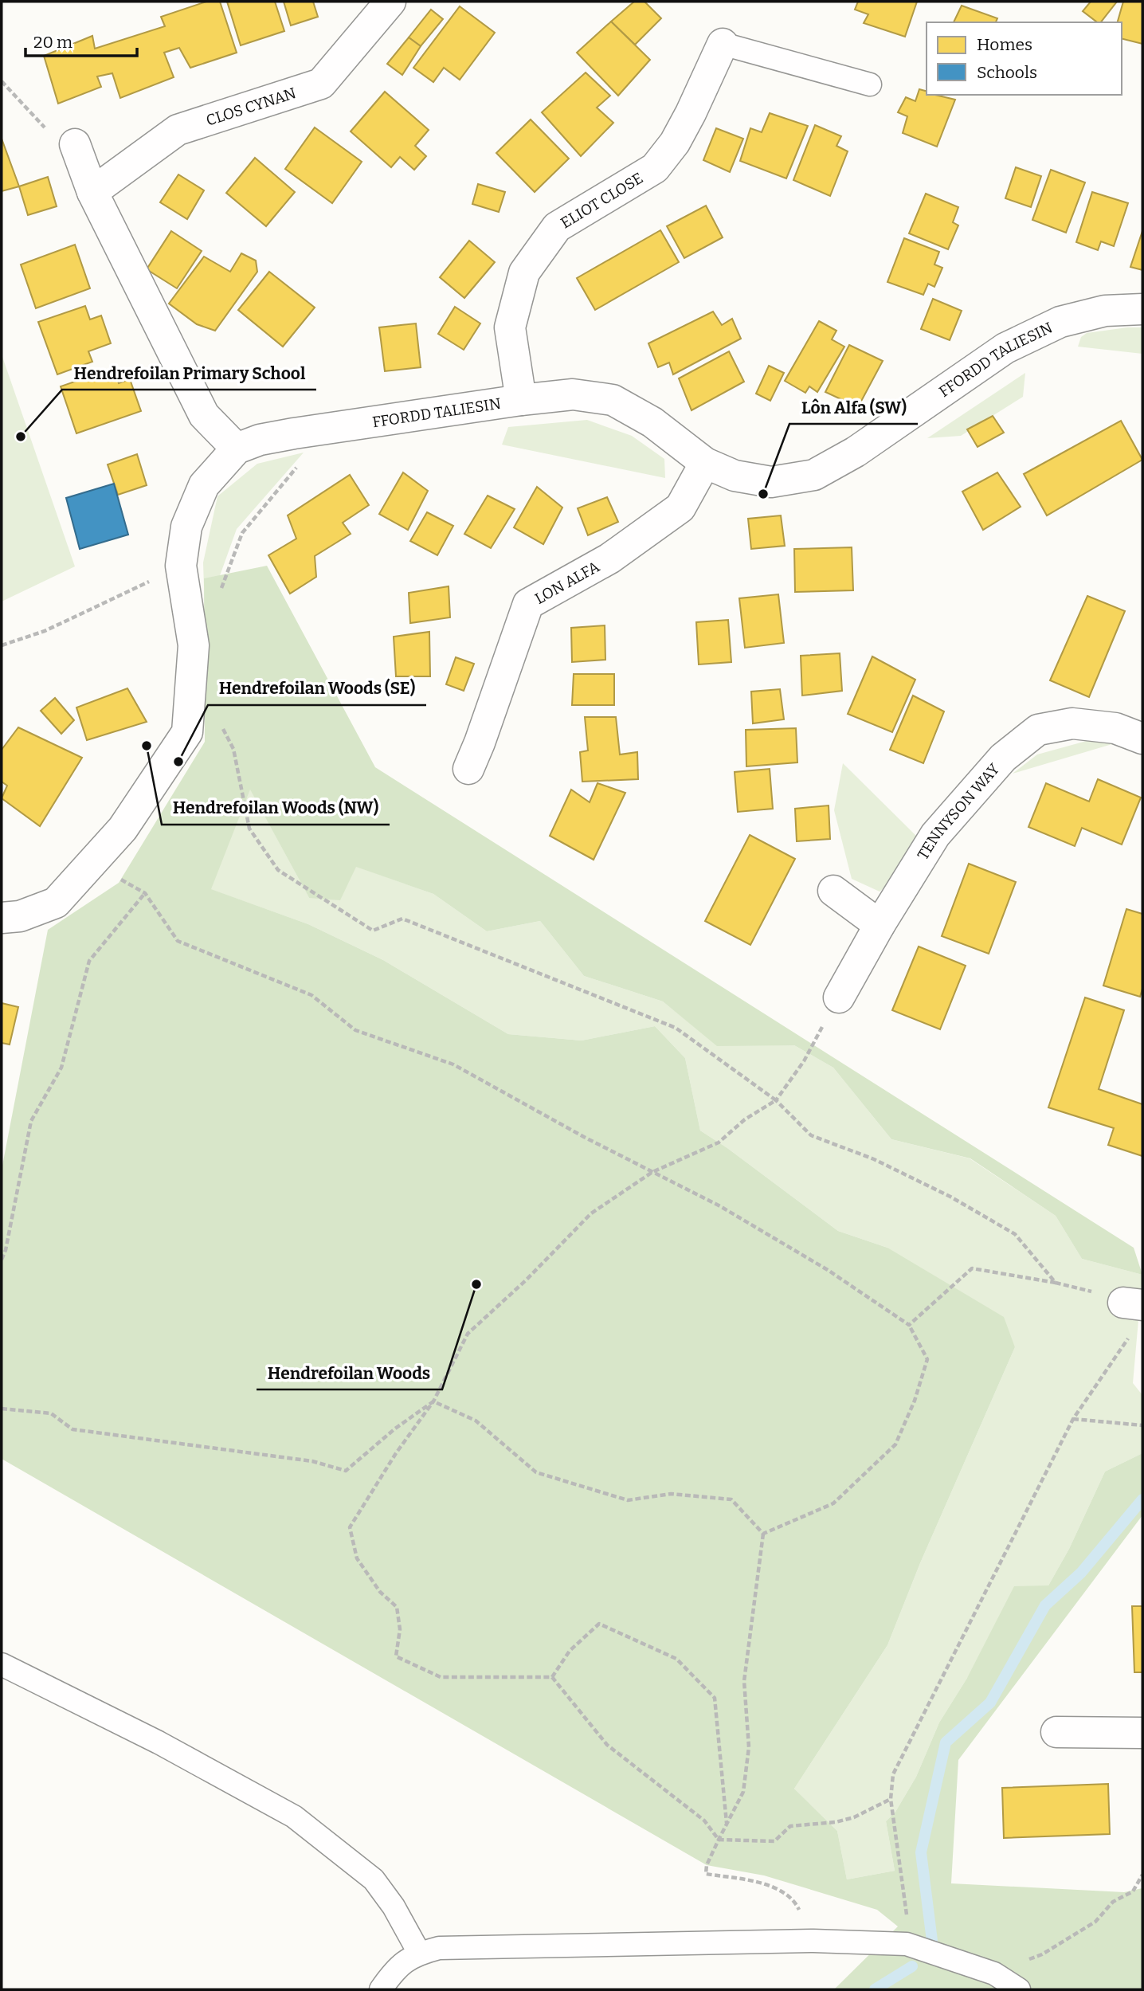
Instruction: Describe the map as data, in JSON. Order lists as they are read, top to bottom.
{
  "streets": {
    "street": [
      "CLOS CYNAN",
      "ELIOT CLOSE",
      "FFORDD TALIESIN",
      "LON ALFA",
      "TENNYSON WAY"
    ]
  },
  "crossings": [
    ["ELIOT CLOSE", "FFORDD TALIESIN"],
    ["FFORDD TALIESIN", "LON ALFA"]
  ],
  "places": [
    "Hendrefoilan Primary School",
    "Lôn Alfa (SW)",
    "Hendrefoilan Woods (NW)",
    "Hendrefoilan Woods (SE)",
    "Hendrefoilan Woods"
  ],
  "legend": ["Homes", "Schools"],
  "scale_bar": "20 m"
}
